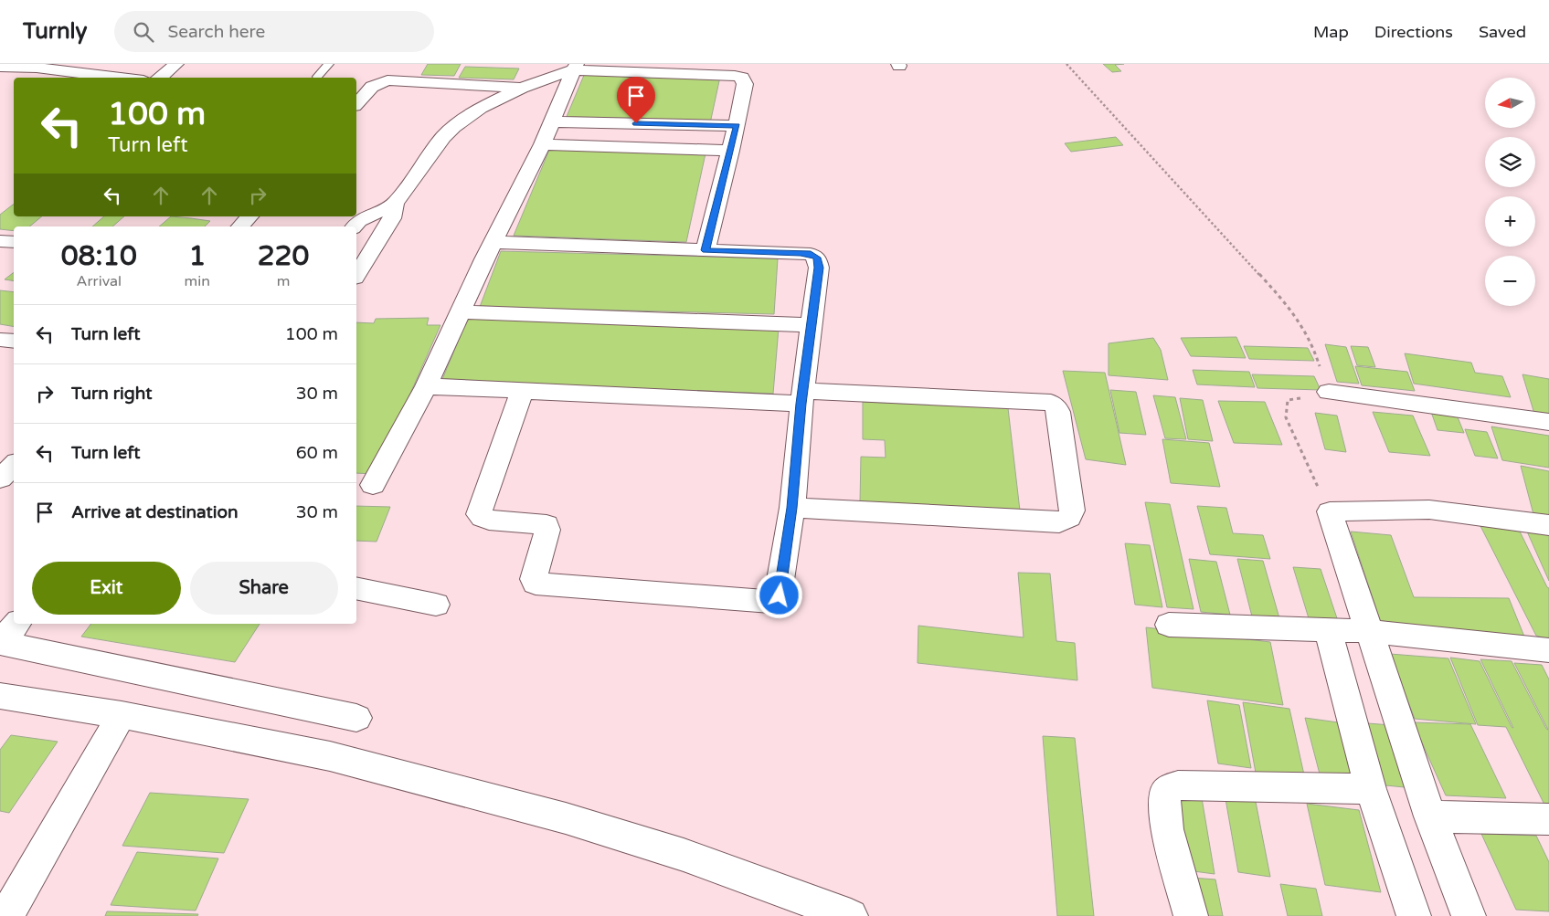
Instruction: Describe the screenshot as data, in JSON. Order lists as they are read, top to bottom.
{
  "north": "left",
  "page": {
    "header": "Turnly",
    "search": "Search here",
    "nav": ["Map", "Directions", "Saved"],
    "map_buttons": ["+", "−"],
    "turn": ["100 m", "Turn left"],
    "eta": [
      "08:10",
      "Arrival",
      "1",
      "min",
      "220",
      "m"
    ],
    "list": [
      {
        "name": "Turn left",
        "value": "100 m"
      },
      {
        "name": "Turn right",
        "value": "30 m"
      },
      {
        "name": "Turn left",
        "value": "60 m"
      },
      {
        "name": "Arrive at destination",
        "value": "30 m"
      }
    ],
    "buttons": ["Exit", "Share"]
  }
}
